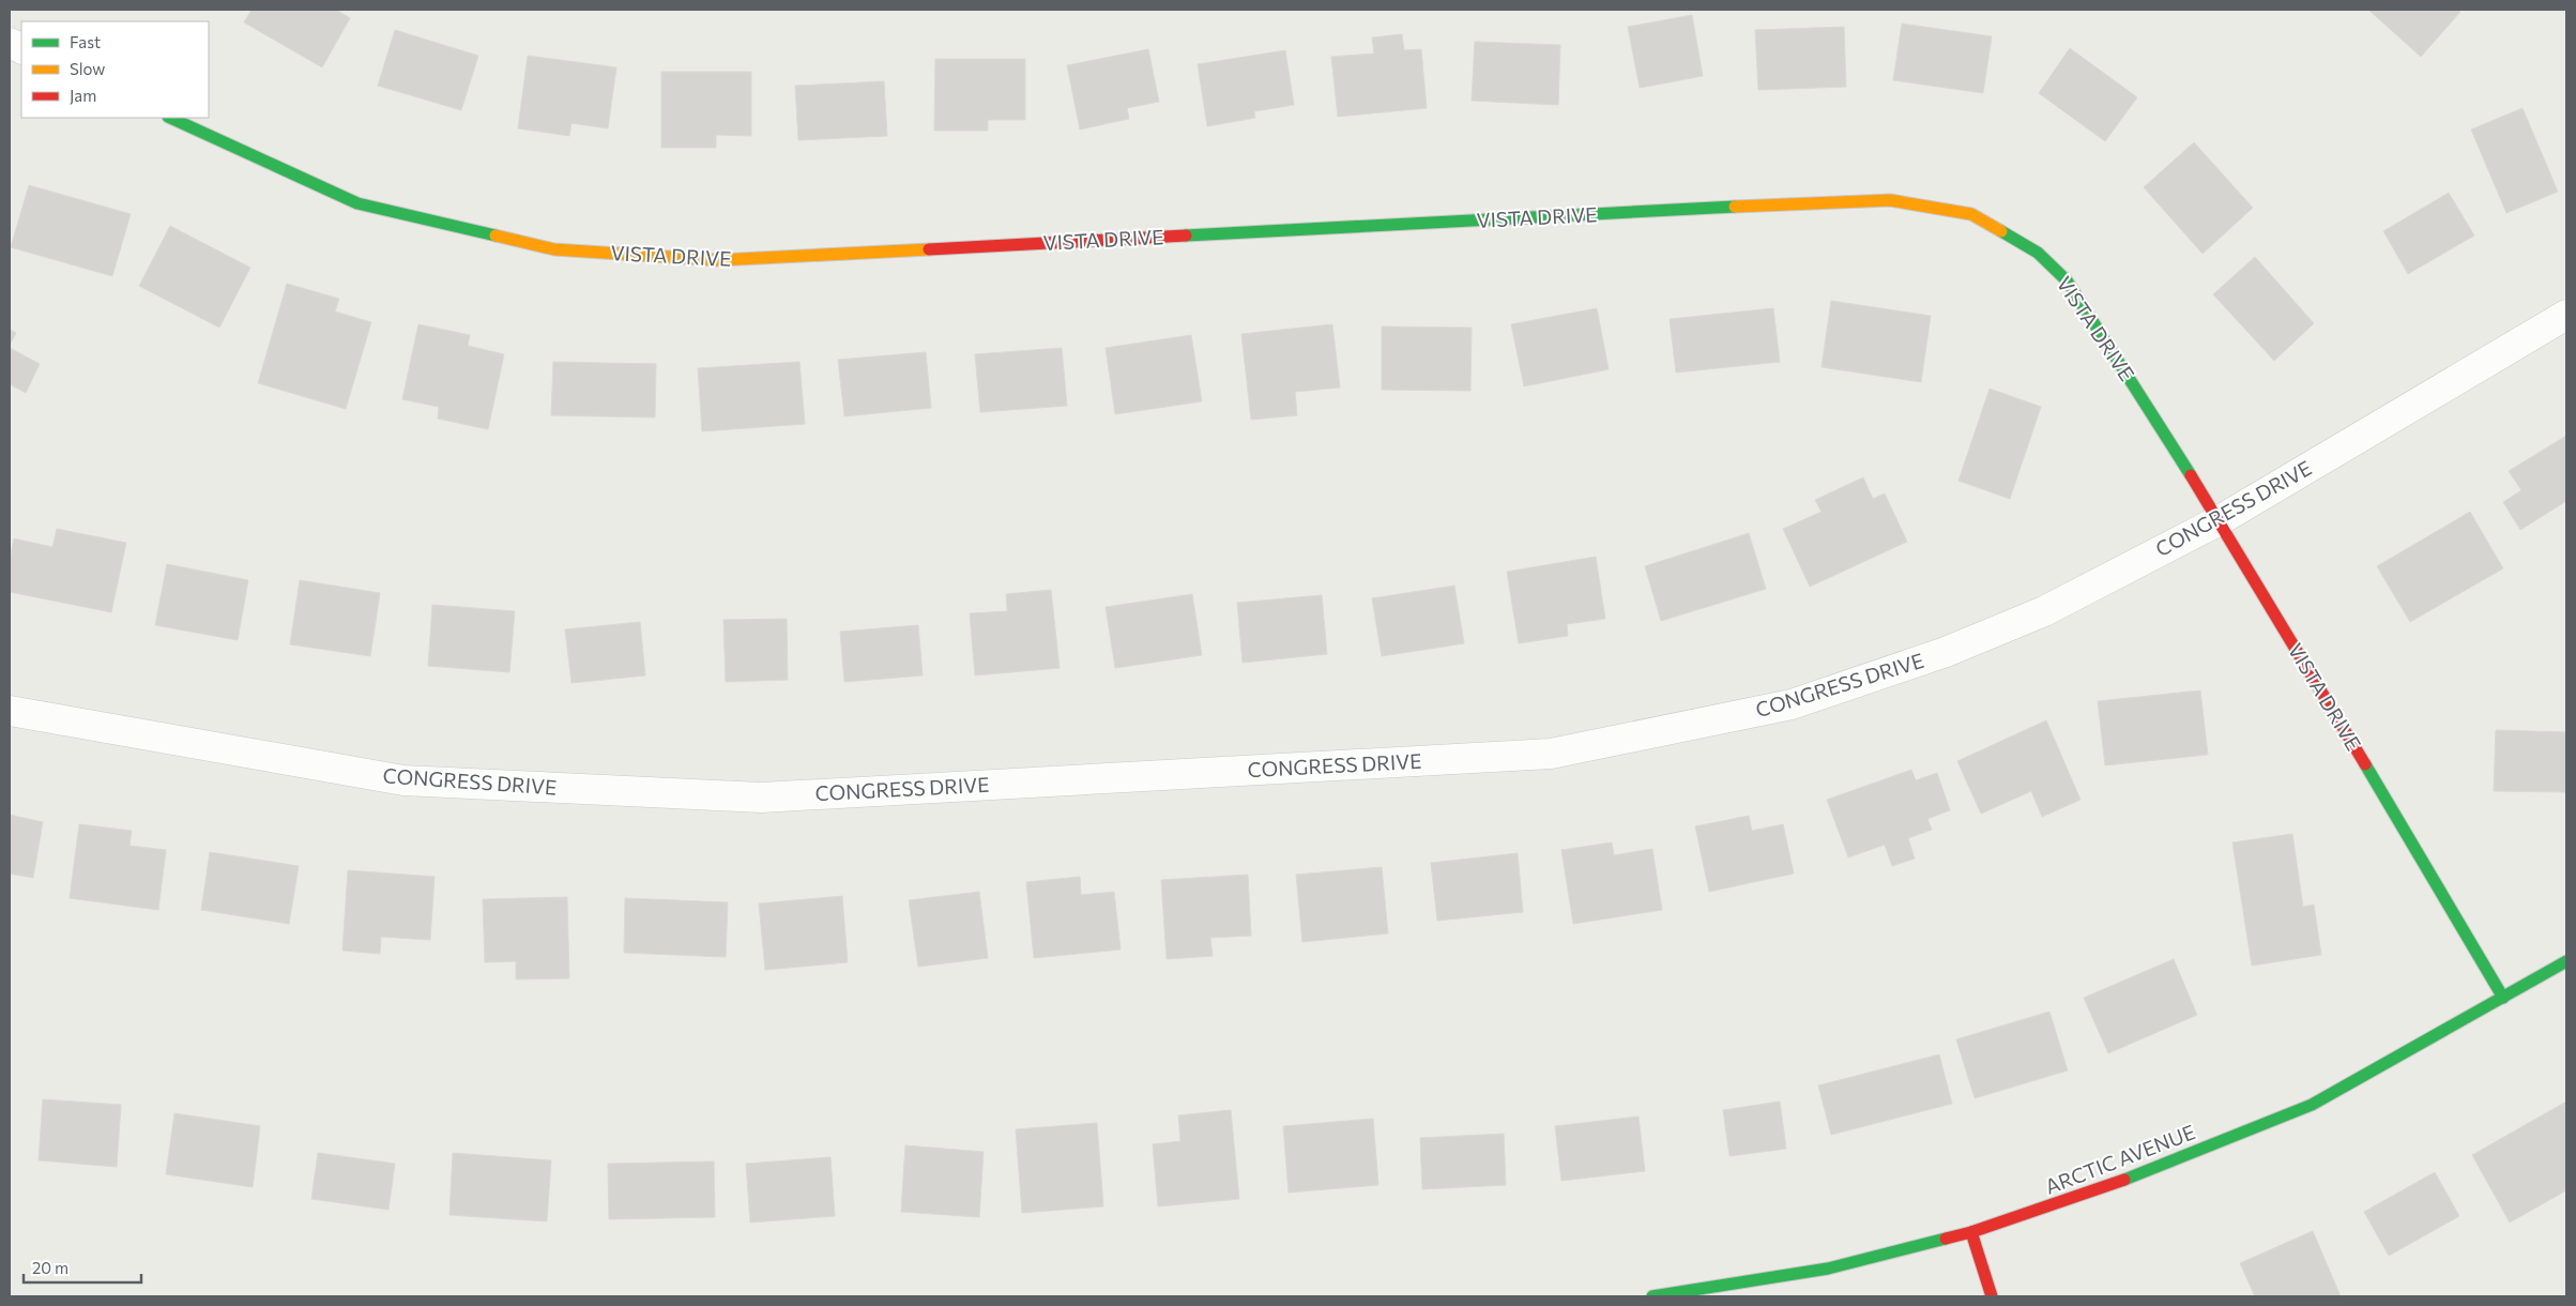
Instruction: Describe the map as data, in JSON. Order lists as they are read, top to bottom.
{
  "streets": {
    "street": ["VISTA DRIVE", "CONGRESS DRIVE", "ARCTIC AVENUE"]
  },
  "crossings": [
    ["VISTA DRIVE", "CONGRESS DRIVE"],
    ["VISTA DRIVE", "ARCTIC AVENUE"]
  ],
  "legend": ["Fast", "Slow", "Jam"],
  "scale_bar": "20 m"
}
